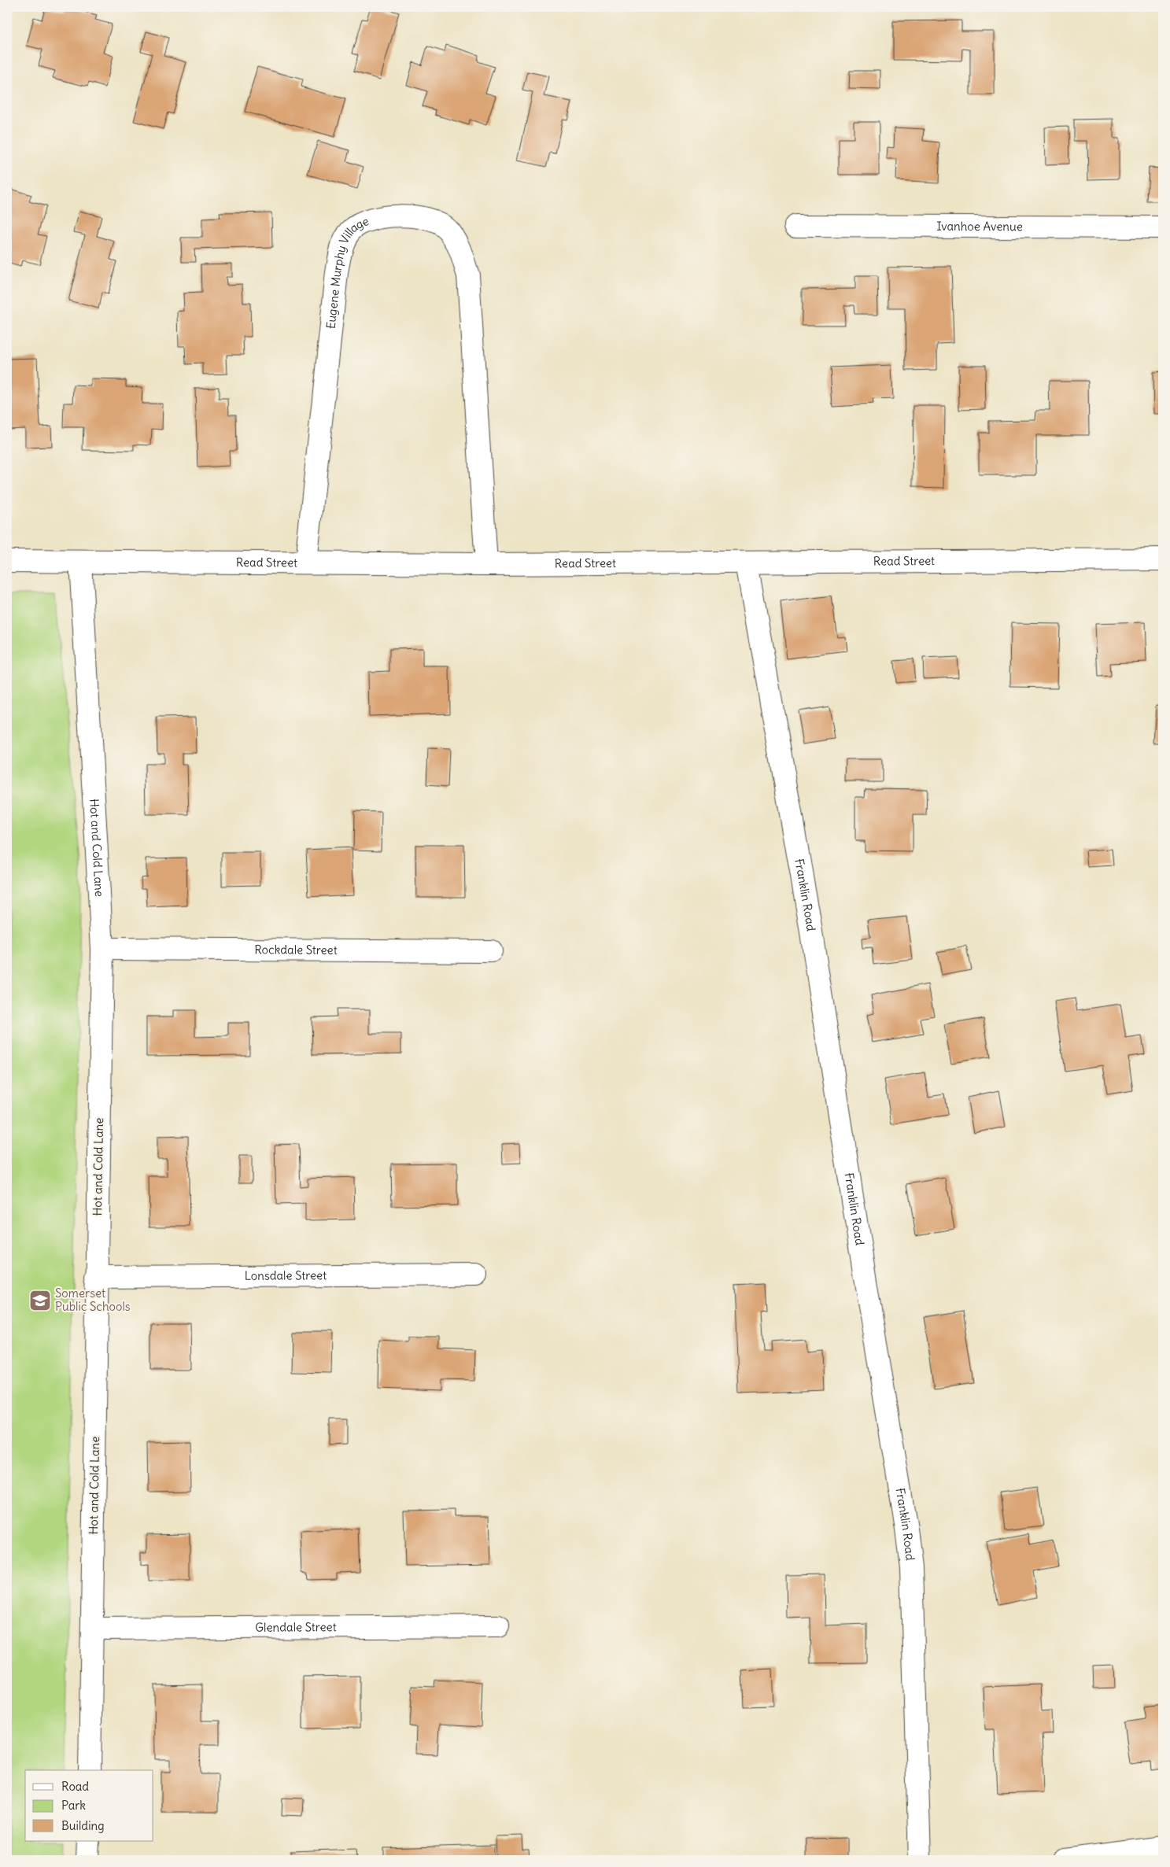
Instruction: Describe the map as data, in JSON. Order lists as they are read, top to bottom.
{
  "streets": {
    "street": [
      "Ivanhoe Avenue",
      "Eugene Murphy Village",
      "Read Street",
      "Hot and Cold Lane",
      "Franklin Road",
      "Rockdale Street",
      "Lonsdale Street",
      "Glendale Street"
    ]
  },
  "crossings": [
    ["Eugene Murphy Village", "Read Street"],
    ["Read Street", "Hot and Cold Lane"],
    ["Read Street", "Franklin Road"],
    ["Hot and Cold Lane", "Rockdale Street"],
    ["Hot and Cold Lane", "Lonsdale Street"],
    ["Hot and Cold Lane", "Glendale Street"]
  ],
  "places": {
    "school or university": ["Somerset Public Schools"]
  },
  "legend": ["Road", "Park", "Building"]
}
